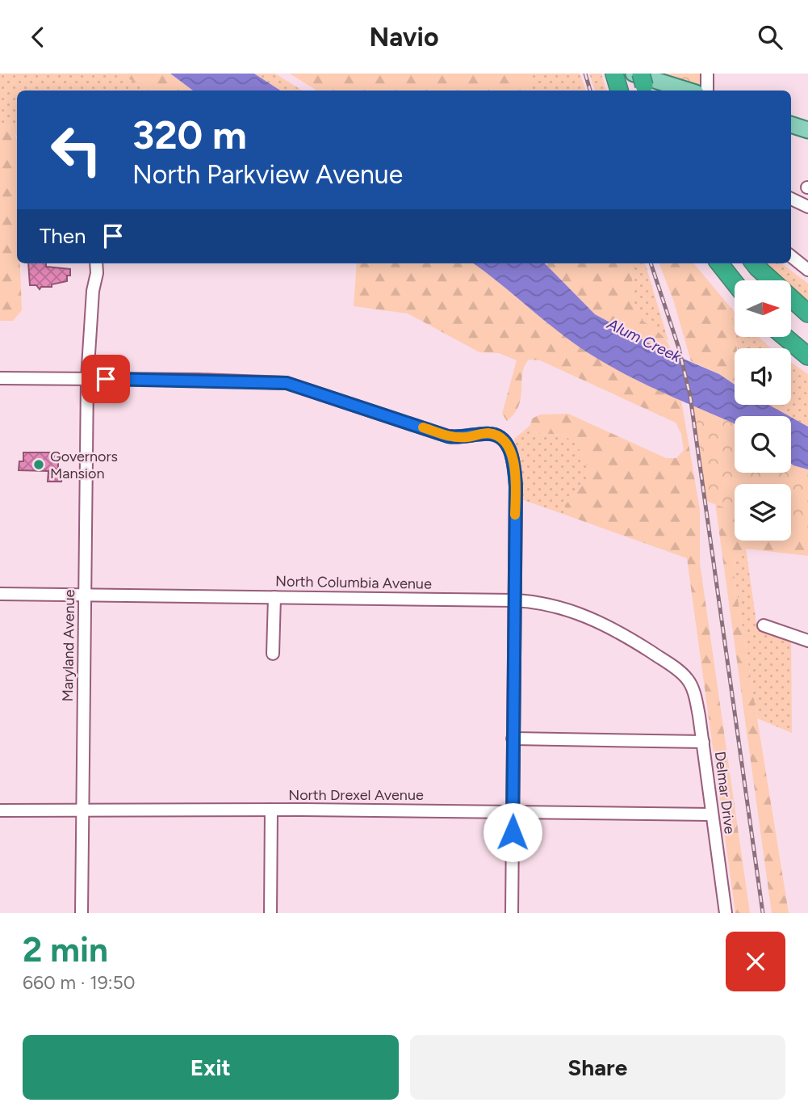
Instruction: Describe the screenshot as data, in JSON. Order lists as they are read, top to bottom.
{
  "streets": {
    "street": [
      "North Columbia Avenue",
      "Maryland Avenue",
      "Delmar Drive",
      "North Drexel Avenue"
    ]
  },
  "crossings": [
    ["North Columbia Avenue", "Maryland Avenue"],
    ["North Columbia Avenue", "Delmar Drive"],
    ["Maryland Avenue", "North Drexel Avenue"],
    ["Delmar Drive", "North Drexel Avenue"]
  ],
  "water": ["Alum Creek"],
  "places": ["Governors Mansion"],
  "north": "right",
  "page": {
    "header": "Navio",
    "turn": ["320 m", "North Parkview Avenue"],
    "then": "Then",
    "heading": ["2 min", "660 m · 19:50"],
    "buttons": ["Exit", "Share"]
  }
}
